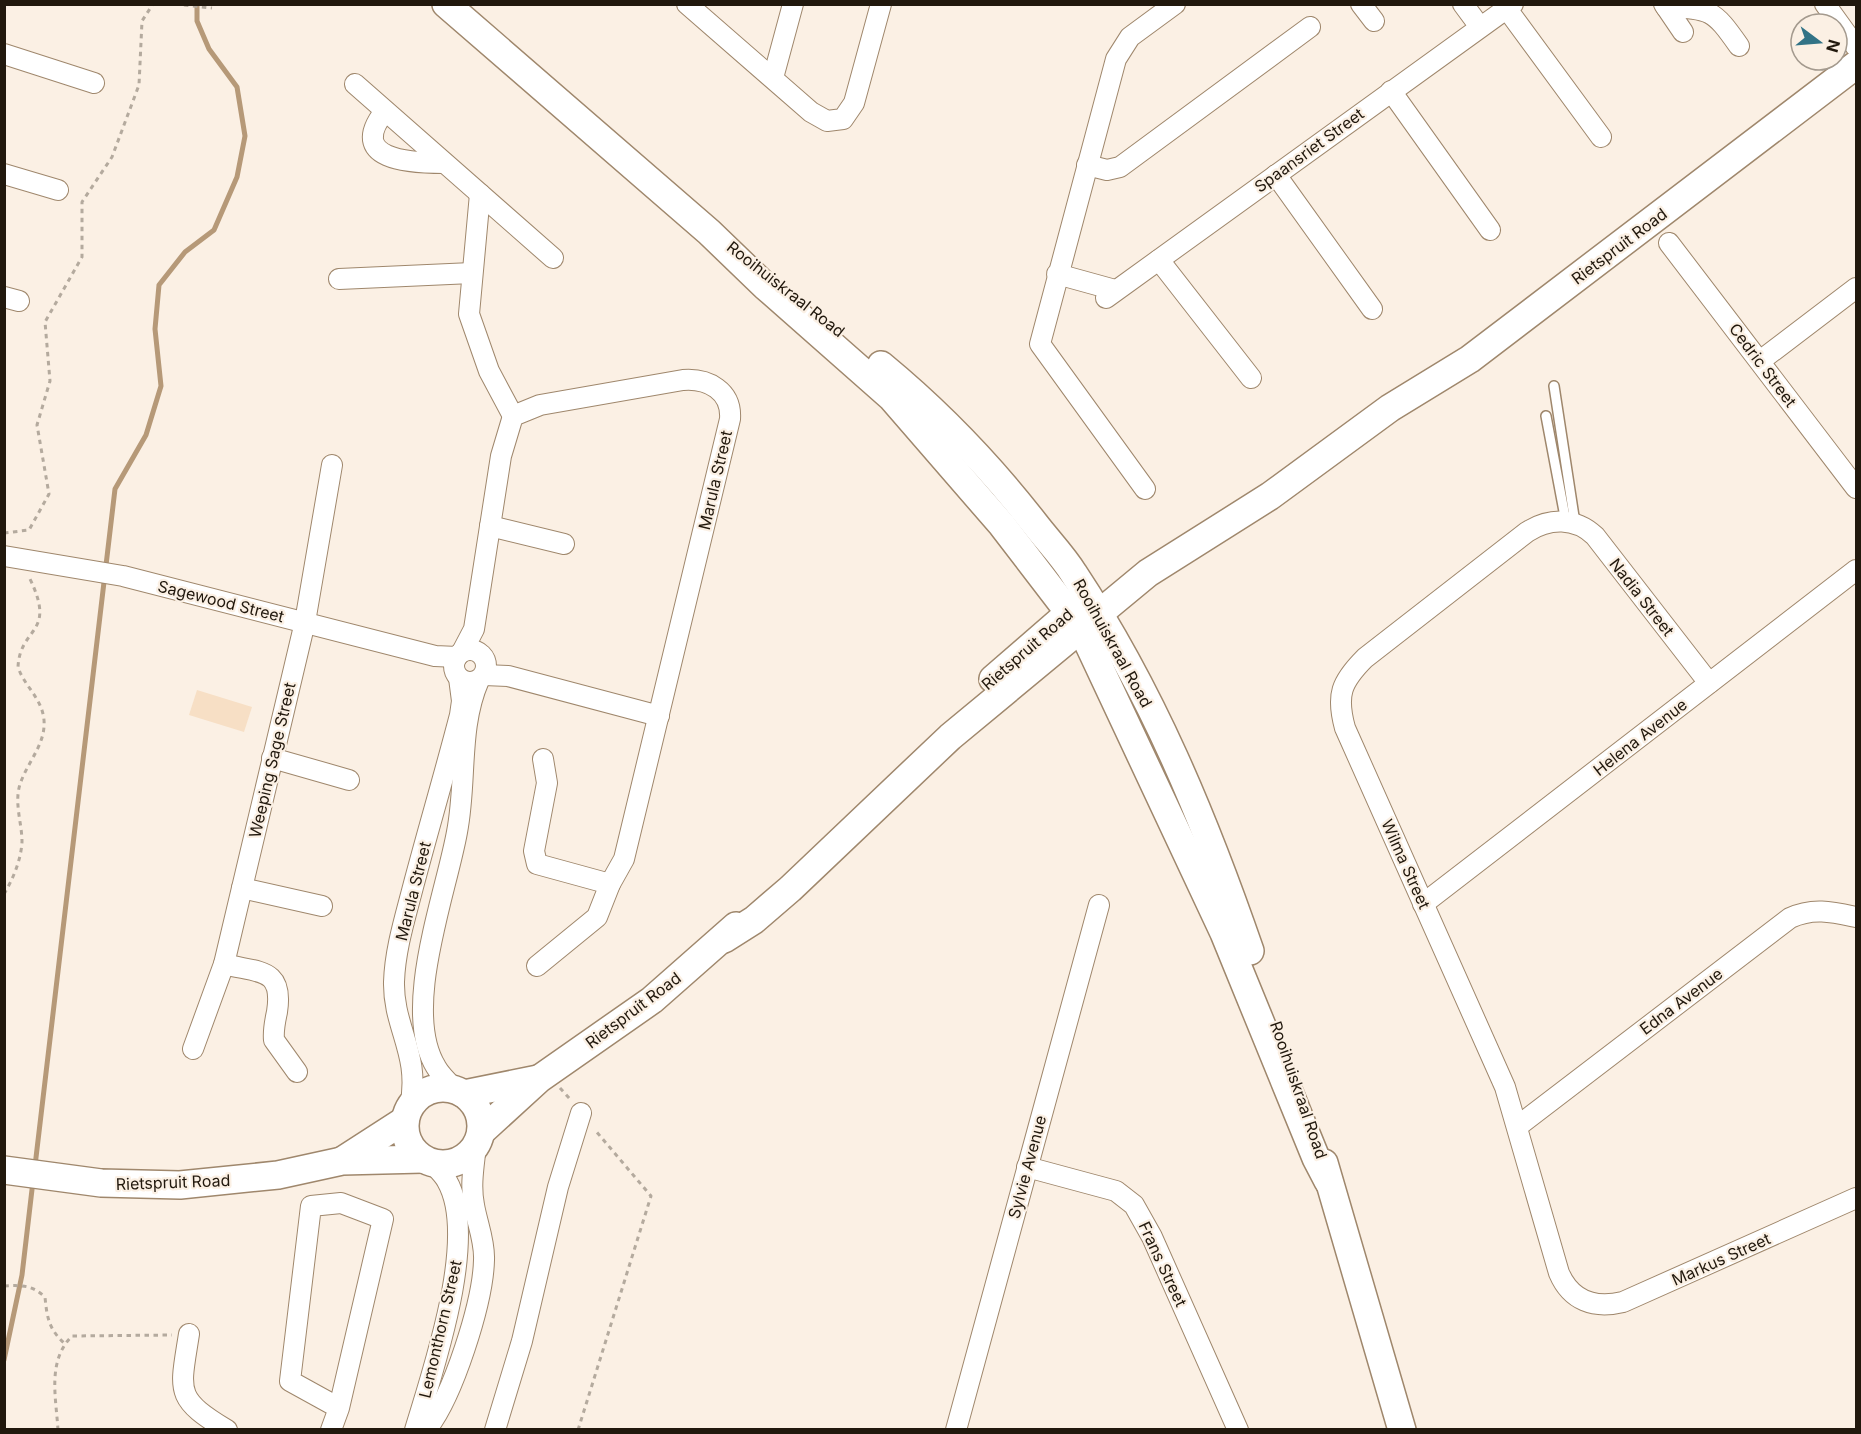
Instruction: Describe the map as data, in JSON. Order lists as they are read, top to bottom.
{
  "streets": {
    "street": [
      "Spaansriet Street",
      "Rietspruit Road",
      "Rooihuiskraal Road",
      "Cedric Street",
      "Marula Street",
      "Nadia Street",
      "Sagewood Street",
      "Helena Avenue",
      "Weeping Sage Street",
      "Wilma Street",
      "Edna Avenue",
      "Sylvie Avenue",
      "Markus Street",
      "Frans Street",
      "Lemonthorn Street"
    ]
  },
  "crossings": [
    ["Rietspruit Road", "Rooihuiskraal Road"],
    ["Rietspruit Road", "Marula Street"],
    ["Rietspruit Road", "Lemonthorn Street"],
    ["Marula Street", "Sagewood Street"],
    ["Marula Street", "Lemonthorn Street"],
    ["Nadia Street", "Helena Avenue"],
    ["Nadia Street", "Wilma Street"],
    ["Sagewood Street", "Weeping Sage Street"],
    ["Helena Avenue", "Wilma Street"],
    ["Wilma Street", "Edna Avenue"],
    ["Wilma Street", "Markus Street"],
    ["Sylvie Avenue", "Frans Street"]
  ],
  "north": "right"
}
